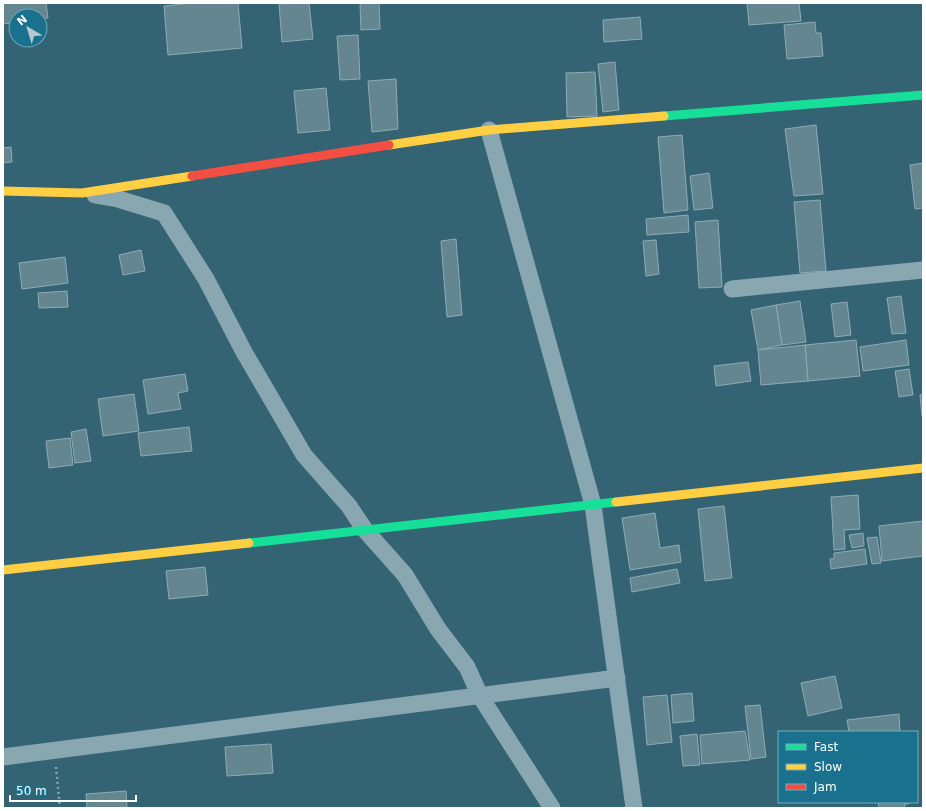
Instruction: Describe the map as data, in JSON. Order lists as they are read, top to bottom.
{
  "legend": ["Fast", "Slow", "Jam"],
  "scale_bar": "50 m",
  "north": "top left"
}
